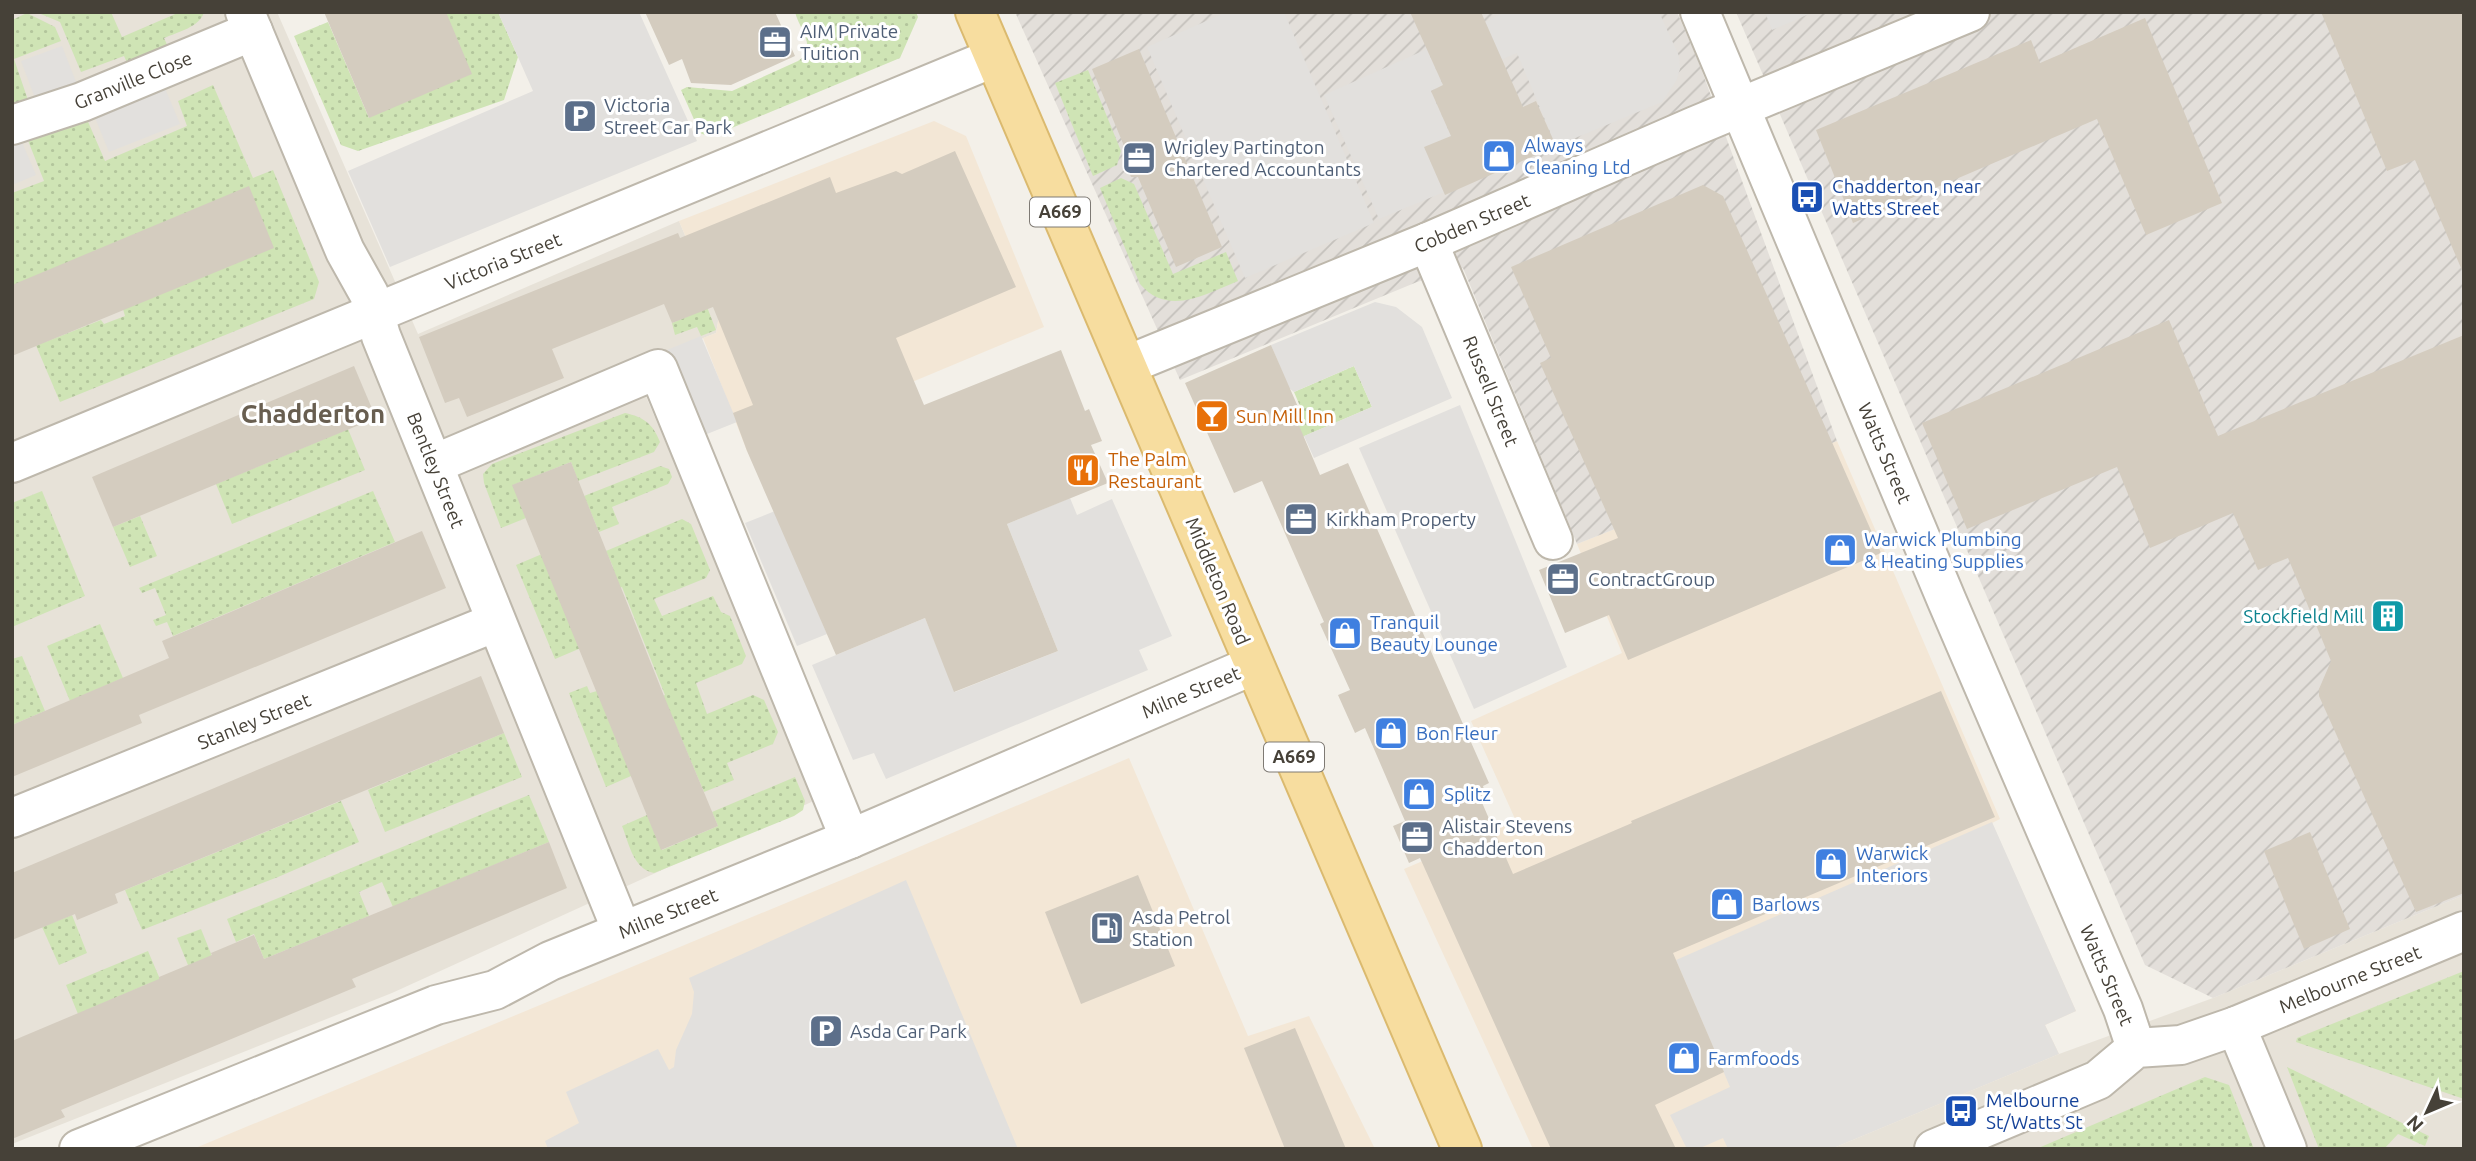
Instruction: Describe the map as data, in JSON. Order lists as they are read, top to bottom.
{
  "streets": {
    "main road": ["A669", "Middleton Road"],
    "street": [
      "Granville Close",
      "Cobden Street",
      "Victoria Street",
      "Russell Street",
      "Watts Street",
      "Bentley Street",
      "Milne Street",
      "Stanley Street",
      "Melbourne Street"
    ]
  },
  "crossings": [
    ["Granville Close", "Bentley Street"],
    ["Cobden Street", "Russell Street"],
    ["Cobden Street", "Watts Street"],
    ["Cobden Street", "Middleton Road"],
    ["Victoria Street", "Bentley Street"],
    ["Victoria Street", "Middleton Road"],
    ["Watts Street", "Melbourne Street"],
    ["Bentley Street", "Milne Street"],
    ["Bentley Street", "Stanley Street"],
    ["Middleton Road", "Milne Street"]
  ],
  "districts": ["Chadderton"],
  "places": {
    "office": [
      "AIM Private Tuition",
      "Wrigley Partington Chartered Accountants",
      "Kirkham Property",
      "ContractGroup",
      "Alistair Stevens Chadderton"
    ],
    "parking": ["Victoria Street Car Park", "Asda Car Park"],
    "shop": [
      "Always Cleaning Ltd",
      "Warwick Plumbing & Heating Supplies",
      "Tranquil Beauty Lounge",
      "Bon Fleur",
      "Splitz",
      "Warwick Interiors",
      "Barlows",
      "Farmfoods"
    ],
    "bus stop": ["Chadderton, near Watts Street", "Melbourne St/Watts St"],
    "bar": ["Sun Mill Inn"],
    "restaurant": ["The Palm Restaurant"],
    "building": ["Stockfield Mill"],
    "fuel station": ["Asda Petrol Station"]
  },
  "north": "bottom left"
}
